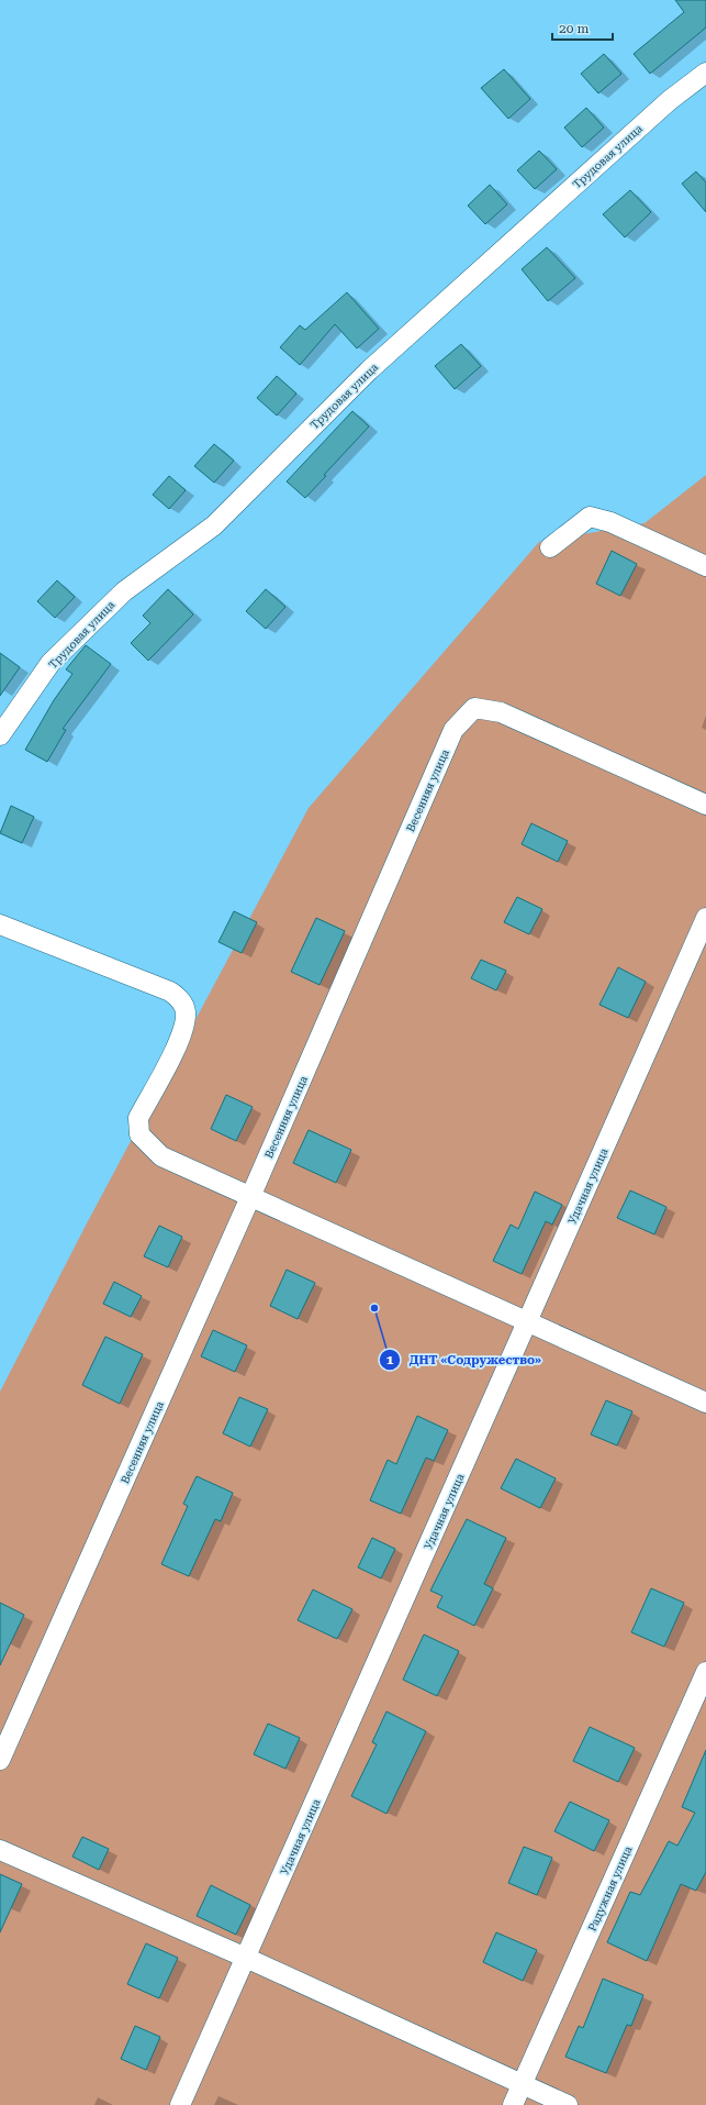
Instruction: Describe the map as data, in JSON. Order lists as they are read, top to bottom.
{
  "streets": {
    "street": [
      "Трудовая улица",
      "Весенняя улица",
      "Удачная улица",
      "Радужная улица"
    ]
  },
  "places": ["ДНТ «Содружество»"],
  "scale_bar": "20 m"
}
